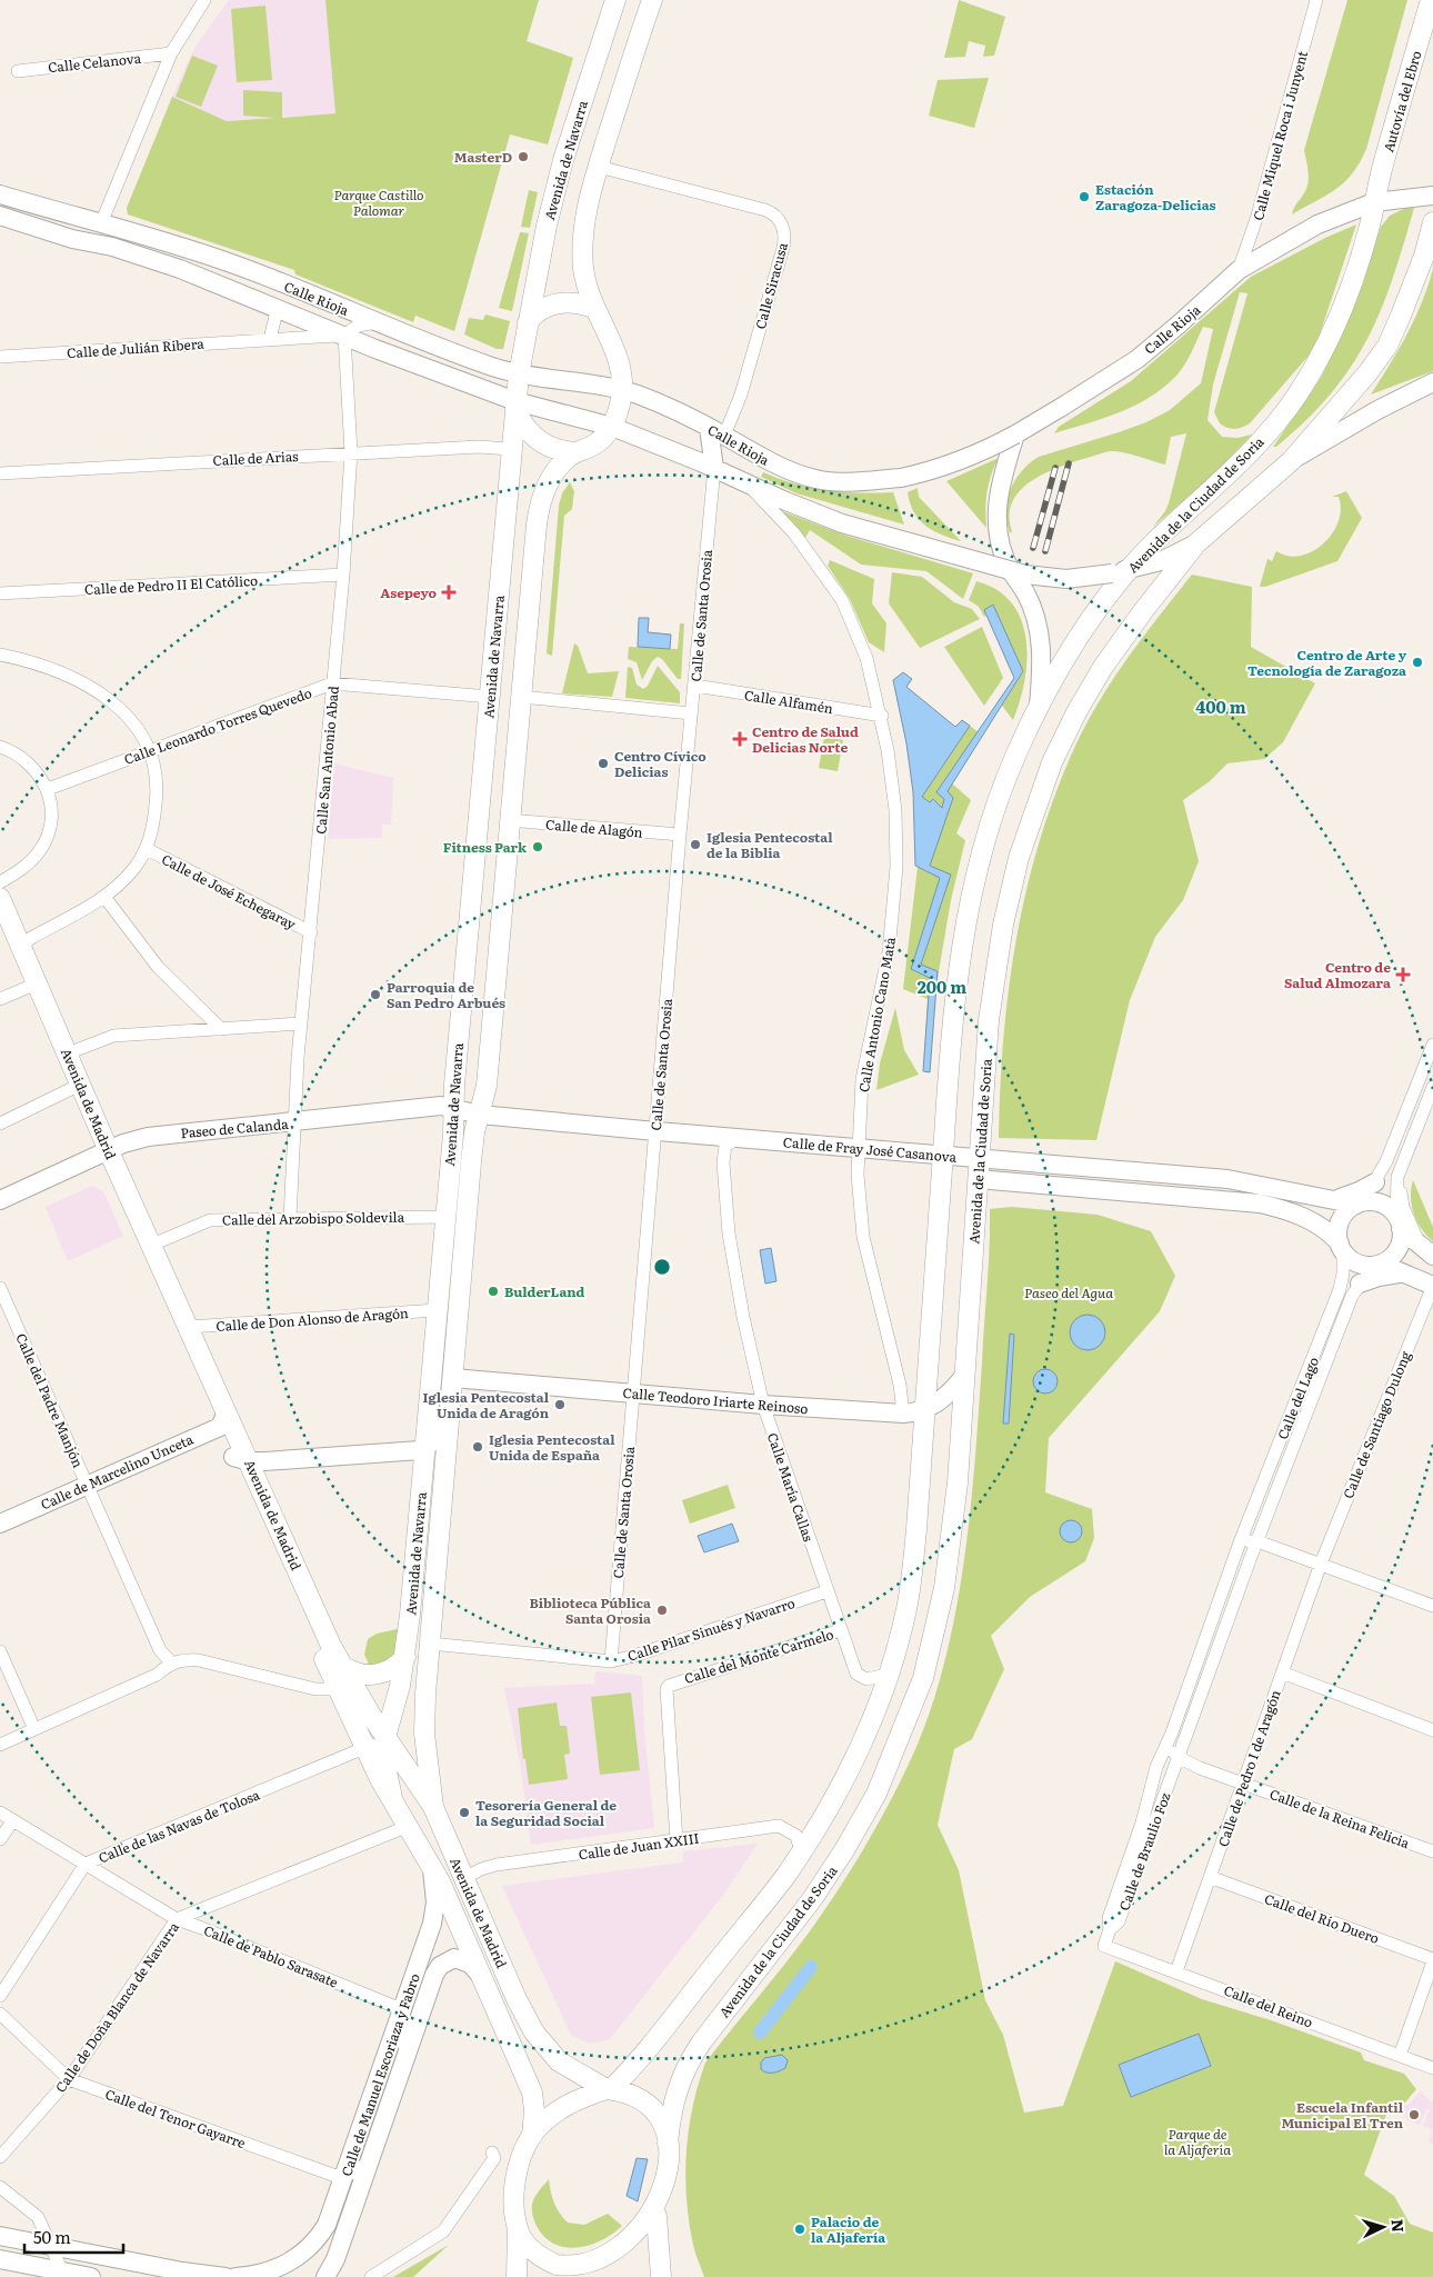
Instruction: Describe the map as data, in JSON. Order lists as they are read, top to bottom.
{
  "streets": {
    "main road": [
      "Autovía del Ebro",
      "Avenida de Navarra",
      "Calle Rioja",
      "Avenida de la Ciudad de Soria",
      "Avenida de Madrid",
      "Paseo de Calanda",
      "Calle de Fray José Casanova",
      "Calle Teodoro Iriarte Reinoso",
      "Calle de Marcelino Unceta",
      "Calle de Manuel Escoriaza y Fabro"
    ],
    "street": [
      "Calle Celanova",
      "Calle Miquel Roca i Junyent",
      "Calle Siracusa",
      "Calle de Julián Ribera",
      "Calle de Arias",
      "Calle de Pedro II El Católico",
      "Calle de Santa Orosia",
      "Calle Alfamén",
      "Calle Leonardo Torres Quevedo",
      "Calle San Antonio Abad",
      "Calle de Alagón",
      "Calle de José Echegaray",
      "Calle Antonio Cano Mata",
      "Calle del Arzobispo Soldevila",
      "Calle de Don Alonso de Aragón",
      "Calle del Lago",
      "Calle del Padre Manjón",
      "Calle de Santiago Dulong",
      "Calle María Callas",
      "Calle Pilar Sinués y Navarro",
      "Calle del Monte Carmelo",
      "Calle de Pedro I de Aragón",
      "Calle de la Reina Felicia",
      "Calle de las Navas de Tolosa",
      "Calle de Juan XXIII",
      "Calle de Braulio Foz",
      "Calle del Río Duero",
      "Calle de Pablo Sarasate",
      "Calle del Reino",
      "Calle de Doña Blanca de Navarra",
      "Calle del Tenor Gayarre"
    ]
  },
  "crossings": [
    ["Autovía del Ebro", "Calle Rioja"],
    ["Autovía del Ebro", "Avenida de la Ciudad de Soria"],
    ["Calle Miquel Roca i Junyent", "Calle Rioja"],
    ["Avenida de Navarra", "Calle Rioja"],
    ["Avenida de Navarra", "Calle de Arias"],
    ["Avenida de Navarra", "Calle Leonardo Torres Quevedo"],
    ["Avenida de Navarra", "Calle de Alagón"],
    ["Avenida de Navarra", "Avenida de Madrid"],
    ["Avenida de Navarra", "Paseo de Calanda"],
    ["Avenida de Navarra", "Calle de Fray José Casanova"],
    ["Avenida de Navarra", "Calle del Arzobispo Soldevila"],
    ["Avenida de Navarra", "Calle de Don Alonso de Aragón"],
    ["Avenida de Navarra", "Calle Teodoro Iriarte Reinoso"],
    ["Avenida de Navarra", "Calle Pilar Sinués y Navarro"],
    ["Avenida de Navarra", "Calle de las Navas de Tolosa"],
    ["Calle Siracusa", "Calle Rioja"],
    ["Calle Rioja", "Calle de Julián Ribera"],
    ["Calle Rioja", "Avenida de la Ciudad de Soria"],
    ["Calle Rioja", "Calle de Santa Orosia"],
    ["Calle Rioja", "Calle San Antonio Abad"],
    ["Calle Rioja", "Calle Antonio Cano Mata"],
    ["Calle de Julián Ribera", "Calle San Antonio Abad"],
    ["Calle de Arias", "Calle San Antonio Abad"],
    ["Avenida de la Ciudad de Soria", "Avenida de Madrid"],
    ["Avenida de la Ciudad de Soria", "Calle de Fray José Casanova"],
    ["Avenida de la Ciudad de Soria", "Calle Teodoro Iriarte Reinoso"],
    ["Avenida de la Ciudad de Soria", "Calle María Callas"],
    ["Avenida de la Ciudad de Soria", "Calle de Juan XXIII"],
    ["Calle de Pedro II El Católico", "Calle San Antonio Abad"],
    ["Calle de Santa Orosia", "Calle Alfamén"],
    ["Calle de Santa Orosia", "Calle de Alagón"],
    ["Calle de Santa Orosia", "Calle de Fray José Casanova"],
    ["Calle de Santa Orosia", "Calle Teodoro Iriarte Reinoso"],
    ["Calle de Santa Orosia", "Calle Pilar Sinués y Navarro"],
    ["Calle Alfamén", "Calle Antonio Cano Mata"],
    ["Calle Leonardo Torres Quevedo", "Calle San Antonio Abad"],
    ["Calle San Antonio Abad", "Calle de José Echegaray"],
    ["Calle San Antonio Abad", "Paseo de Calanda"],
    ["Calle San Antonio Abad", "Calle del Arzobispo Soldevila"],
    ["Calle Antonio Cano Mata", "Calle de Fray José Casanova"],
    ["Calle Antonio Cano Mata", "Calle Teodoro Iriarte Reinoso"],
    ["Avenida de Madrid", "Paseo de Calanda"],
    ["Avenida de Madrid", "Calle del Arzobispo Soldevila"],
    ["Avenida de Madrid", "Calle de Don Alonso de Aragón"],
    ["Avenida de Madrid", "Calle de Marcelino Unceta"],
    ["Avenida de Madrid", "Calle de las Navas de Tolosa"],
    ["Avenida de Madrid", "Calle de Juan XXIII"],
    ["Avenida de Madrid", "Calle de Doña Blanca de Navarra"],
    ["Avenida de Madrid", "Calle de Manuel Escoriaza y Fabro"],
    ["Paseo de Calanda", "Calle de Fray José Casanova"],
    ["Calle de Fray José Casanova", "Calle del Lago"],
    ["Calle de Fray José Casanova", "Calle María Callas"],
    ["Calle del Lago", "Calle de Braulio Foz"],
    ["Calle del Padre Manjón", "Calle de Marcelino Unceta"],
    ["Calle Teodoro Iriarte Reinoso", "Calle María Callas"],
    ["Calle de Santiago Dulong", "Calle de Pedro I de Aragón"],
    ["Calle María Callas", "Calle Pilar Sinués y Navarro"],
    ["Calle María Callas", "Calle del Monte Carmelo"],
    ["Calle del Monte Carmelo", "Calle de Juan XXIII"],
    ["Calle de Pedro I de Aragón", "Calle de la Reina Felicia"],
    ["Calle de Pedro I de Aragón", "Calle del Río Duero"],
    ["Calle de Pedro I de Aragón", "Calle del Reino"],
    ["Calle de la Reina Felicia", "Calle de Braulio Foz"],
    ["Calle de las Navas de Tolosa", "Calle de Pablo Sarasate"],
    ["Calle de Braulio Foz", "Calle del Reino"],
    ["Calle de Pablo Sarasate", "Calle de Doña Blanca de Navarra"],
    ["Calle de Pablo Sarasate", "Calle de Manuel Escoriaza y Fabro"],
    ["Calle de Doña Blanca de Navarra", "Calle del Tenor Gayarre"],
    ["Calle de Manuel Escoriaza y Fabro", "Calle del Tenor Gayarre"]
  ],
  "parks": ["Parque Castillo Palomar", "Paseo del Agua", "Parque de la Aljafería"],
  "places": {
    "other": [
      "MasterD",
      "Estación Zaragoza-Delicias",
      "Centro de Arte y Tecnología de Zaragoza",
      "Centro Cívico Delicias",
      "Iglesia Pentecostal de la Biblia",
      "Fitness Park",
      "Parroquia de San Pedro Arbués",
      "BulderLand",
      "Iglesia Pentecostal Unida de Aragón",
      "Iglesia Pentecostal Unida de España",
      "Biblioteca Pública Santa Orosia",
      "Tesorería General de la Seguridad Social",
      "Escuela Infantil Municipal El Tren",
      "Palacio de la Aljafería"
    ],
    "health": ["Asepeyo", "Centro de Salud Delicias Norte", "Centro de Salud Almozara"]
  },
  "scale_bar": "50 m",
  "north": "right",
  "rings": ["400 m", "200 m"]
}
